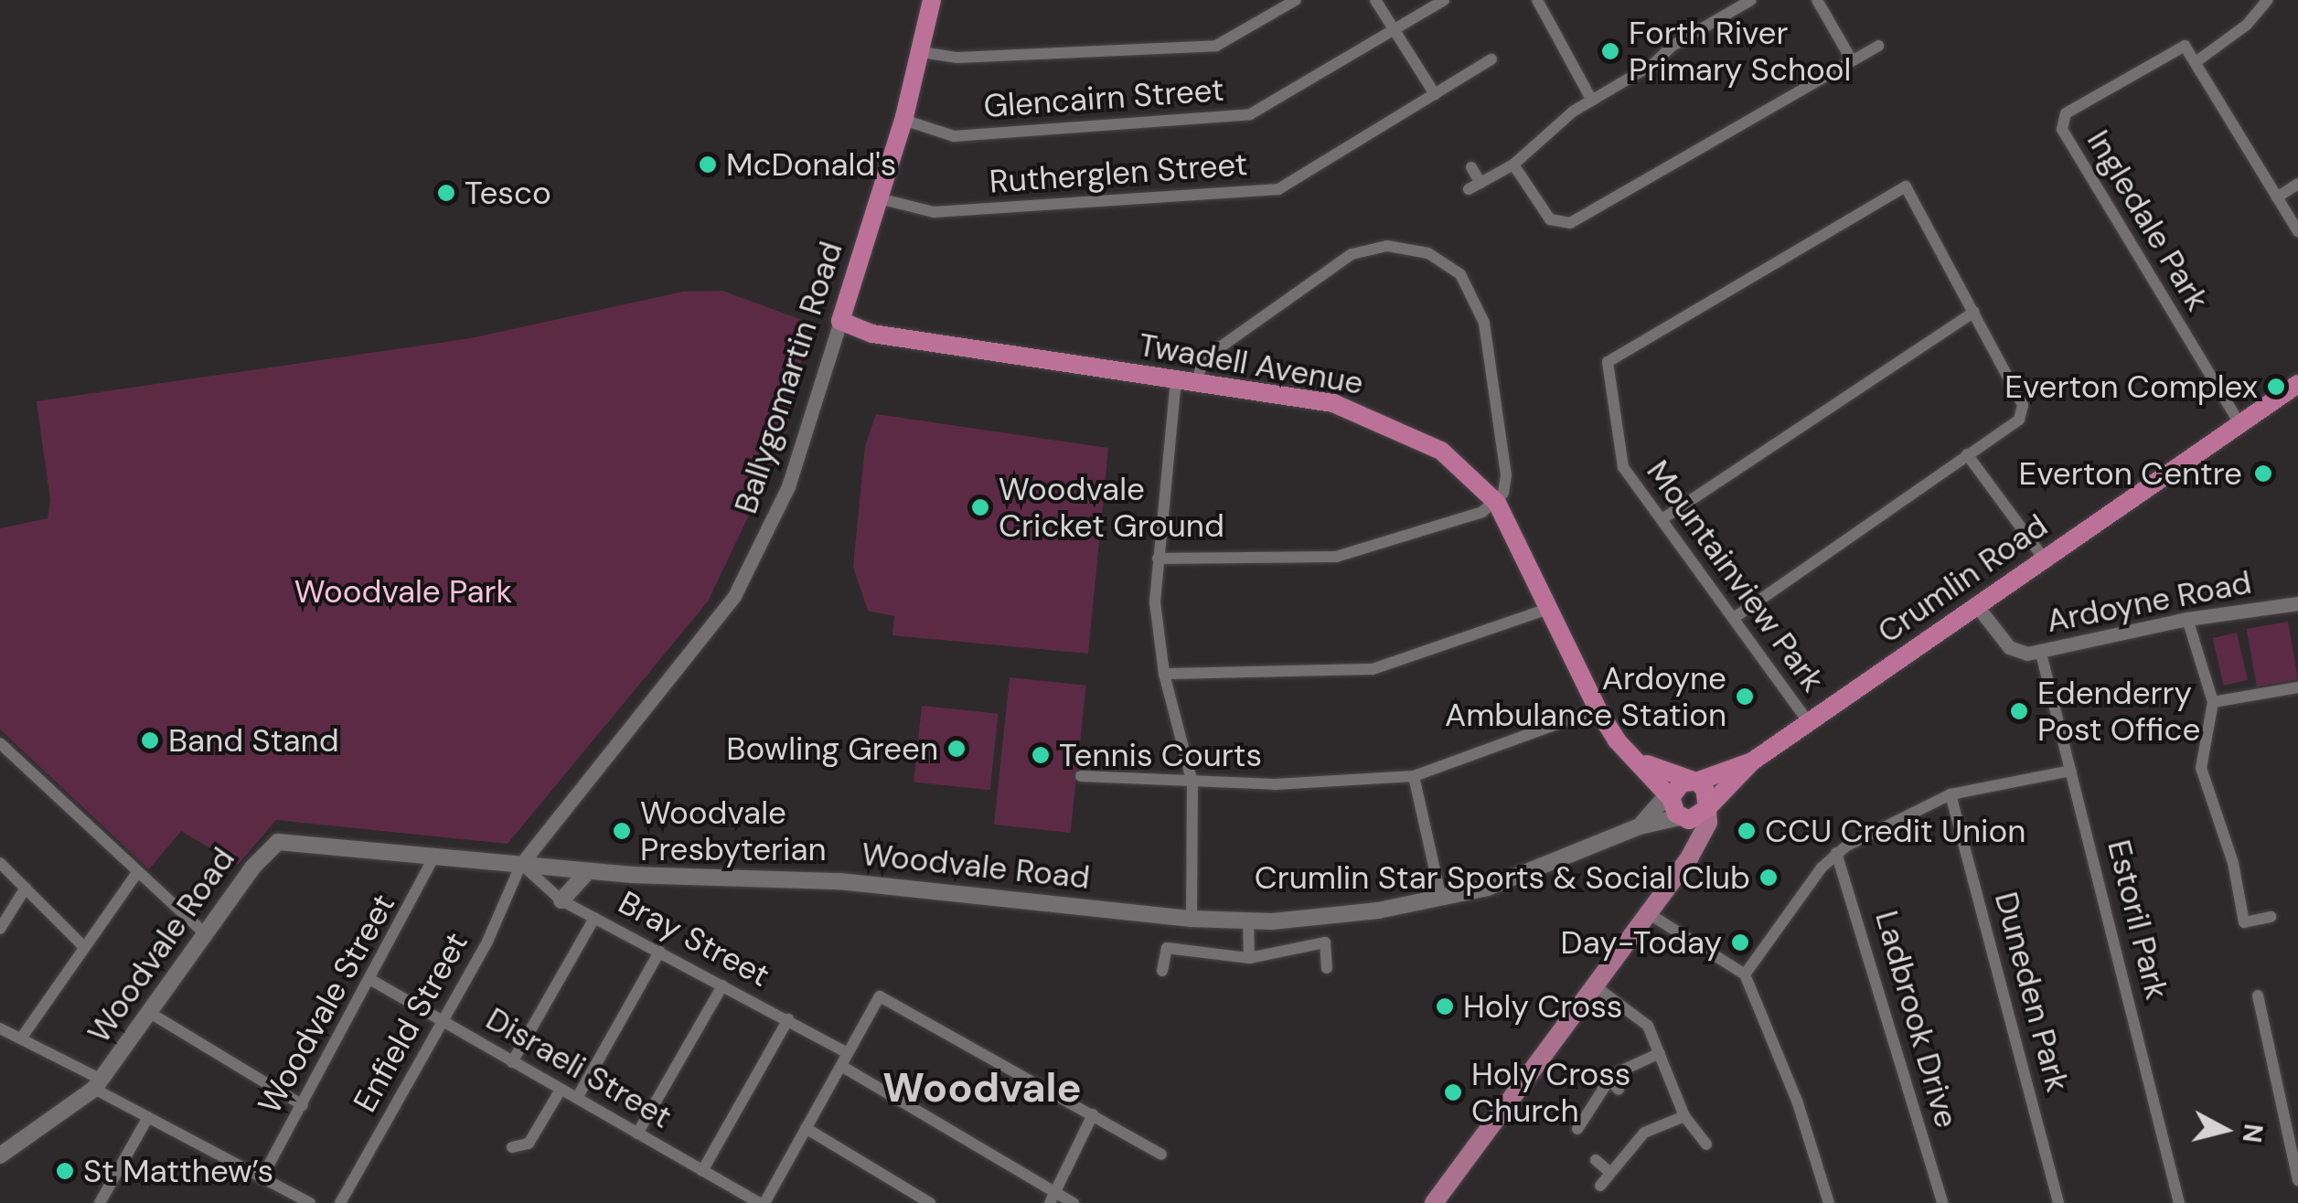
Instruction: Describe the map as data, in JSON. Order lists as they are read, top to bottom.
{
  "streets": {
    "highway": ["Twadell Avenue", "Ballygomartin Road", "Crumlin Road"],
    "main road": ["Woodvale Road"],
    "street": [
      "Glencairn Street",
      "Rutherglen Street",
      "Ingledale Park",
      "Mountainview Park",
      "Ardoyne Road",
      "Estoril Park",
      "Bray Street",
      "Duneden Park",
      "Woodvale Street",
      "Ladbrook Drive",
      "Enfield Street",
      "Disraeli Street"
    ]
  },
  "crossings": [
    ["Glencairn Street", "Ballygomartin Road"],
    ["Rutherglen Street", "Ballygomartin Road"],
    ["Ingledale Park", "Crumlin Road"],
    ["Twadell Avenue", "Ballygomartin Road"],
    ["Twadell Avenue", "Crumlin Road"],
    ["Twadell Avenue", "Woodvale Road"],
    ["Ballygomartin Road", "Woodvale Road"],
    ["Ballygomartin Road", "Bray Street"],
    ["Ballygomartin Road", "Enfield Street"],
    ["Mountainview Park", "Crumlin Road"],
    ["Crumlin Road", "Ardoyne Road"],
    ["Crumlin Road", "Woodvale Road"],
    ["Ardoyne Road", "Estoril Park"],
    ["Woodvale Road", "Bray Street"],
    ["Woodvale Road", "Woodvale Street"],
    ["Woodvale Road", "Enfield Street"],
    ["Bray Street", "Enfield Street"],
    ["Woodvale Street", "Disraeli Street"],
    ["Enfield Street", "Disraeli Street"]
  ],
  "districts": ["Woodvale"],
  "parks": ["Woodvale Park"],
  "places": [
    "Forth River Primary School",
    "McDonald's",
    "Tesco",
    "Everton Complex",
    "Everton Centre",
    "Woodvale Cricket Ground",
    "Ardoyne Ambulance Station",
    "Edenderry Post Office",
    "Band Stand",
    "Bowling Green",
    "Tennis Courts",
    "Woodvale Presbyterian",
    "CCU Credit Union",
    "Crumlin Star Sports & Social Club",
    "Day-Today",
    "Holy Cross",
    "Holy Cross Church",
    "St Matthew’s"
  ],
  "north": "right"
}
